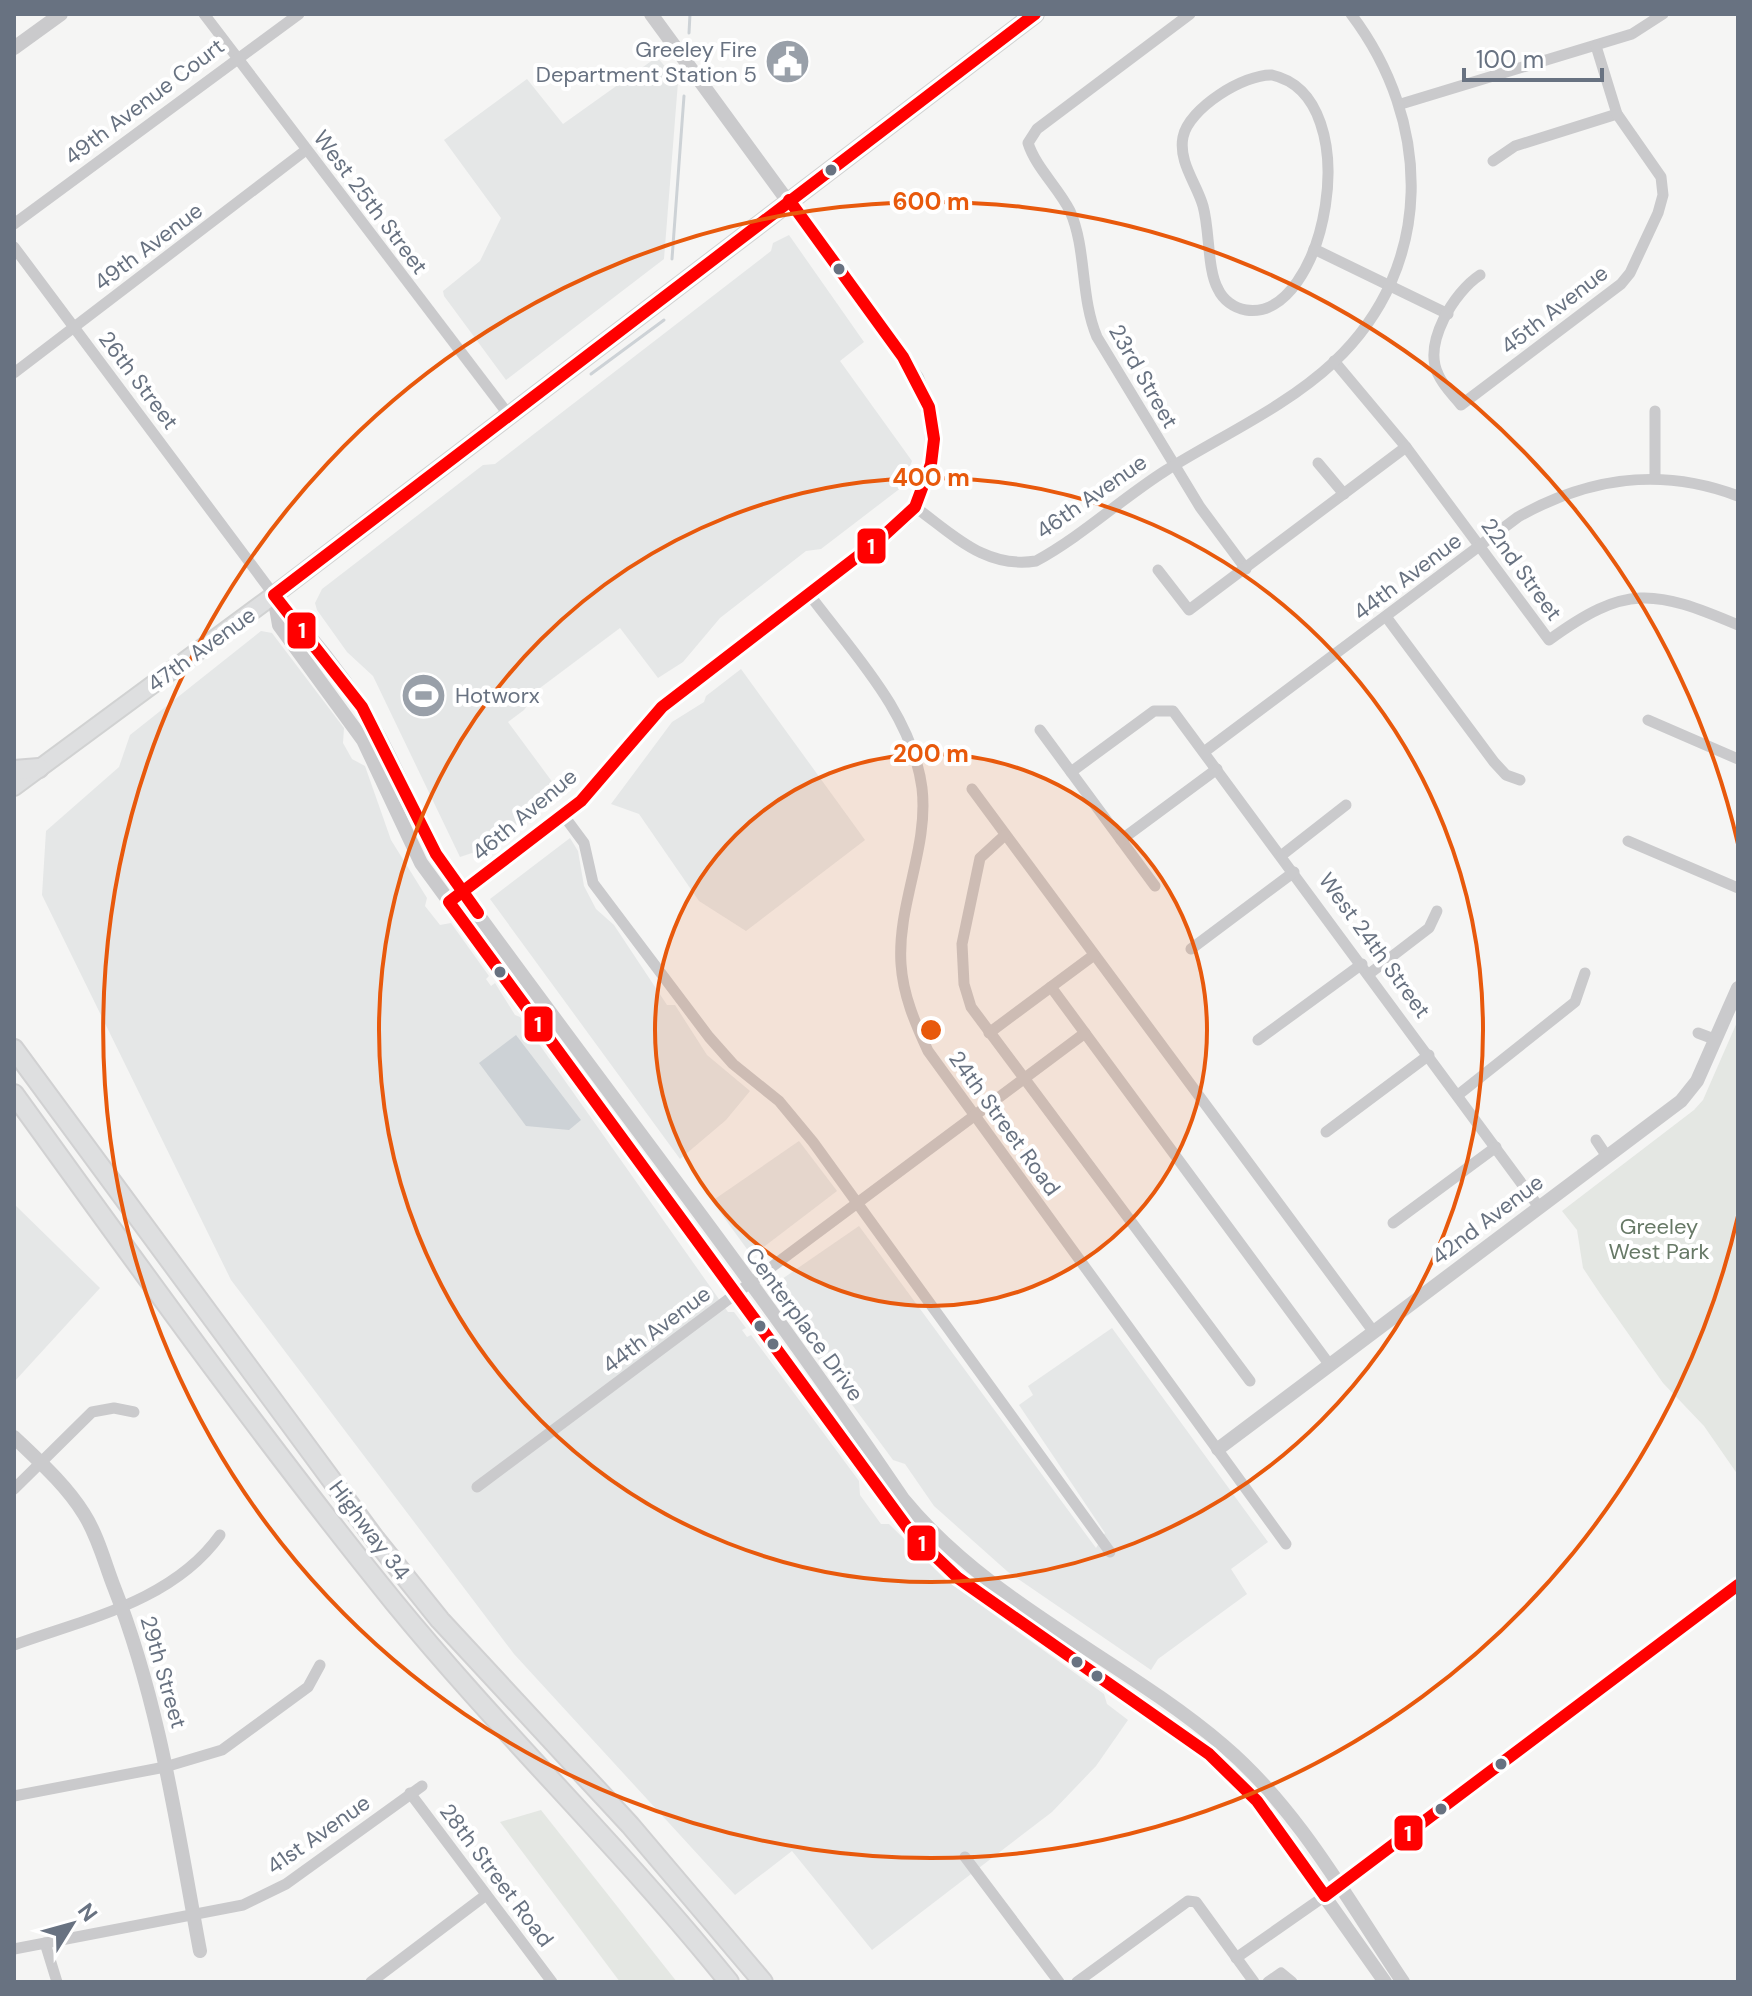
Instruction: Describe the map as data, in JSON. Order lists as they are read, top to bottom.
{
  "streets": {
    "highway": ["Highway 34"],
    "main road": ["47th Avenue"],
    "street": [
      "49th Avenue Court",
      "West 25th Street",
      "49th Avenue",
      "45th Avenue",
      "23rd Street",
      "26th Street",
      "46th Avenue",
      "22nd Street",
      "44th Avenue",
      "West 24th Street",
      "24th Street Road",
      "42nd Avenue",
      "Centerplace Drive",
      "29th Street",
      "41st Avenue",
      "28th Street Road"
    ]
  },
  "crossings": [
    ["49th Avenue Court", "West 25th Street"],
    ["West 25th Street", "49th Avenue"],
    ["West 25th Street", "47th Avenue"],
    ["49th Avenue", "26th Street"],
    ["23rd Street", "46th Avenue"],
    ["26th Street", "Centerplace Drive"],
    ["46th Avenue", "22nd Street"],
    ["46th Avenue", "24th Street Road"],
    ["46th Avenue", "Centerplace Drive"],
    ["22nd Street", "44th Avenue"],
    ["44th Avenue", "West 24th Street"],
    ["44th Avenue", "24th Street Road"],
    ["44th Avenue", "Centerplace Drive"],
    ["47th Avenue", "Centerplace Drive"],
    ["West 24th Street", "42nd Avenue"],
    ["24th Street Road", "42nd Avenue"],
    ["29th Street", "41st Avenue"],
    ["41st Avenue", "28th Street Road"]
  ],
  "parks": ["Greeley West Park"],
  "places": {
    "public building": ["Greeley Fire Department Station 5"],
    "sports": ["Hotworx"]
  },
  "lines": ["transit line 1"],
  "scale_bar": "100 m",
  "north": "top right",
  "rings": ["600 m", "400 m", "200 m"]
}
